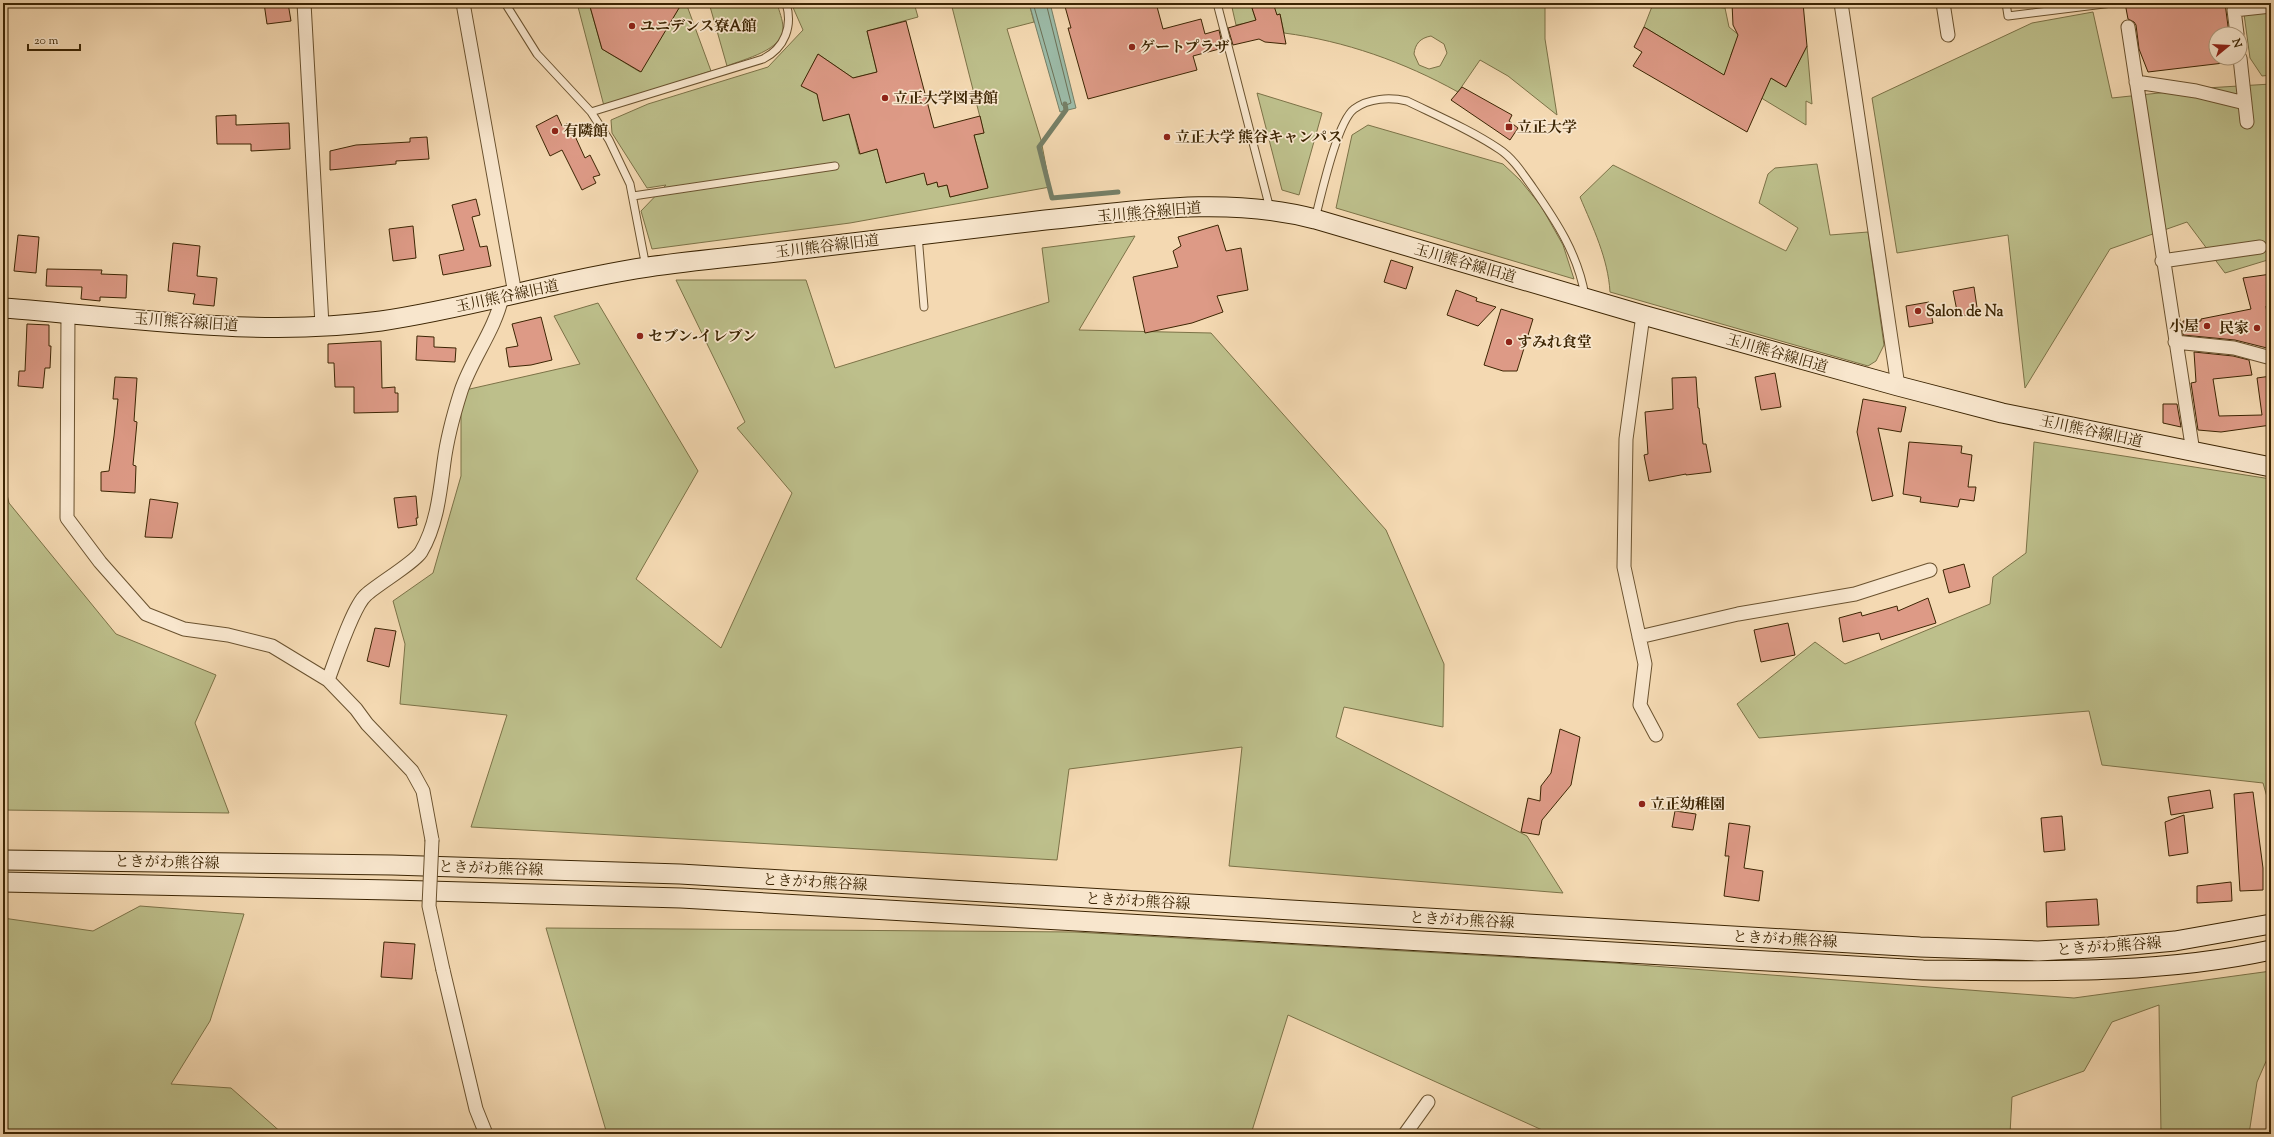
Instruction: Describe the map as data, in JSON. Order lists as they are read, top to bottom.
{
  "streets": {
    "main road": ["玉川熊谷線旧道", "ときがわ熊谷線"]
  },
  "places": {
    "other": [
      "ユニデンス寮A館",
      "ゲートプラザ",
      "立正大学図書館",
      "有隣館",
      "立正大学 熊谷キャンパス",
      "Salon de Na",
      "小屋",
      "民家",
      "セブン-イレブン",
      "すみれ食堂",
      "立正幼稚園"
    ],
    "transit": ["立正大学"]
  },
  "scale_bar": "20 m",
  "north": "right"
}
